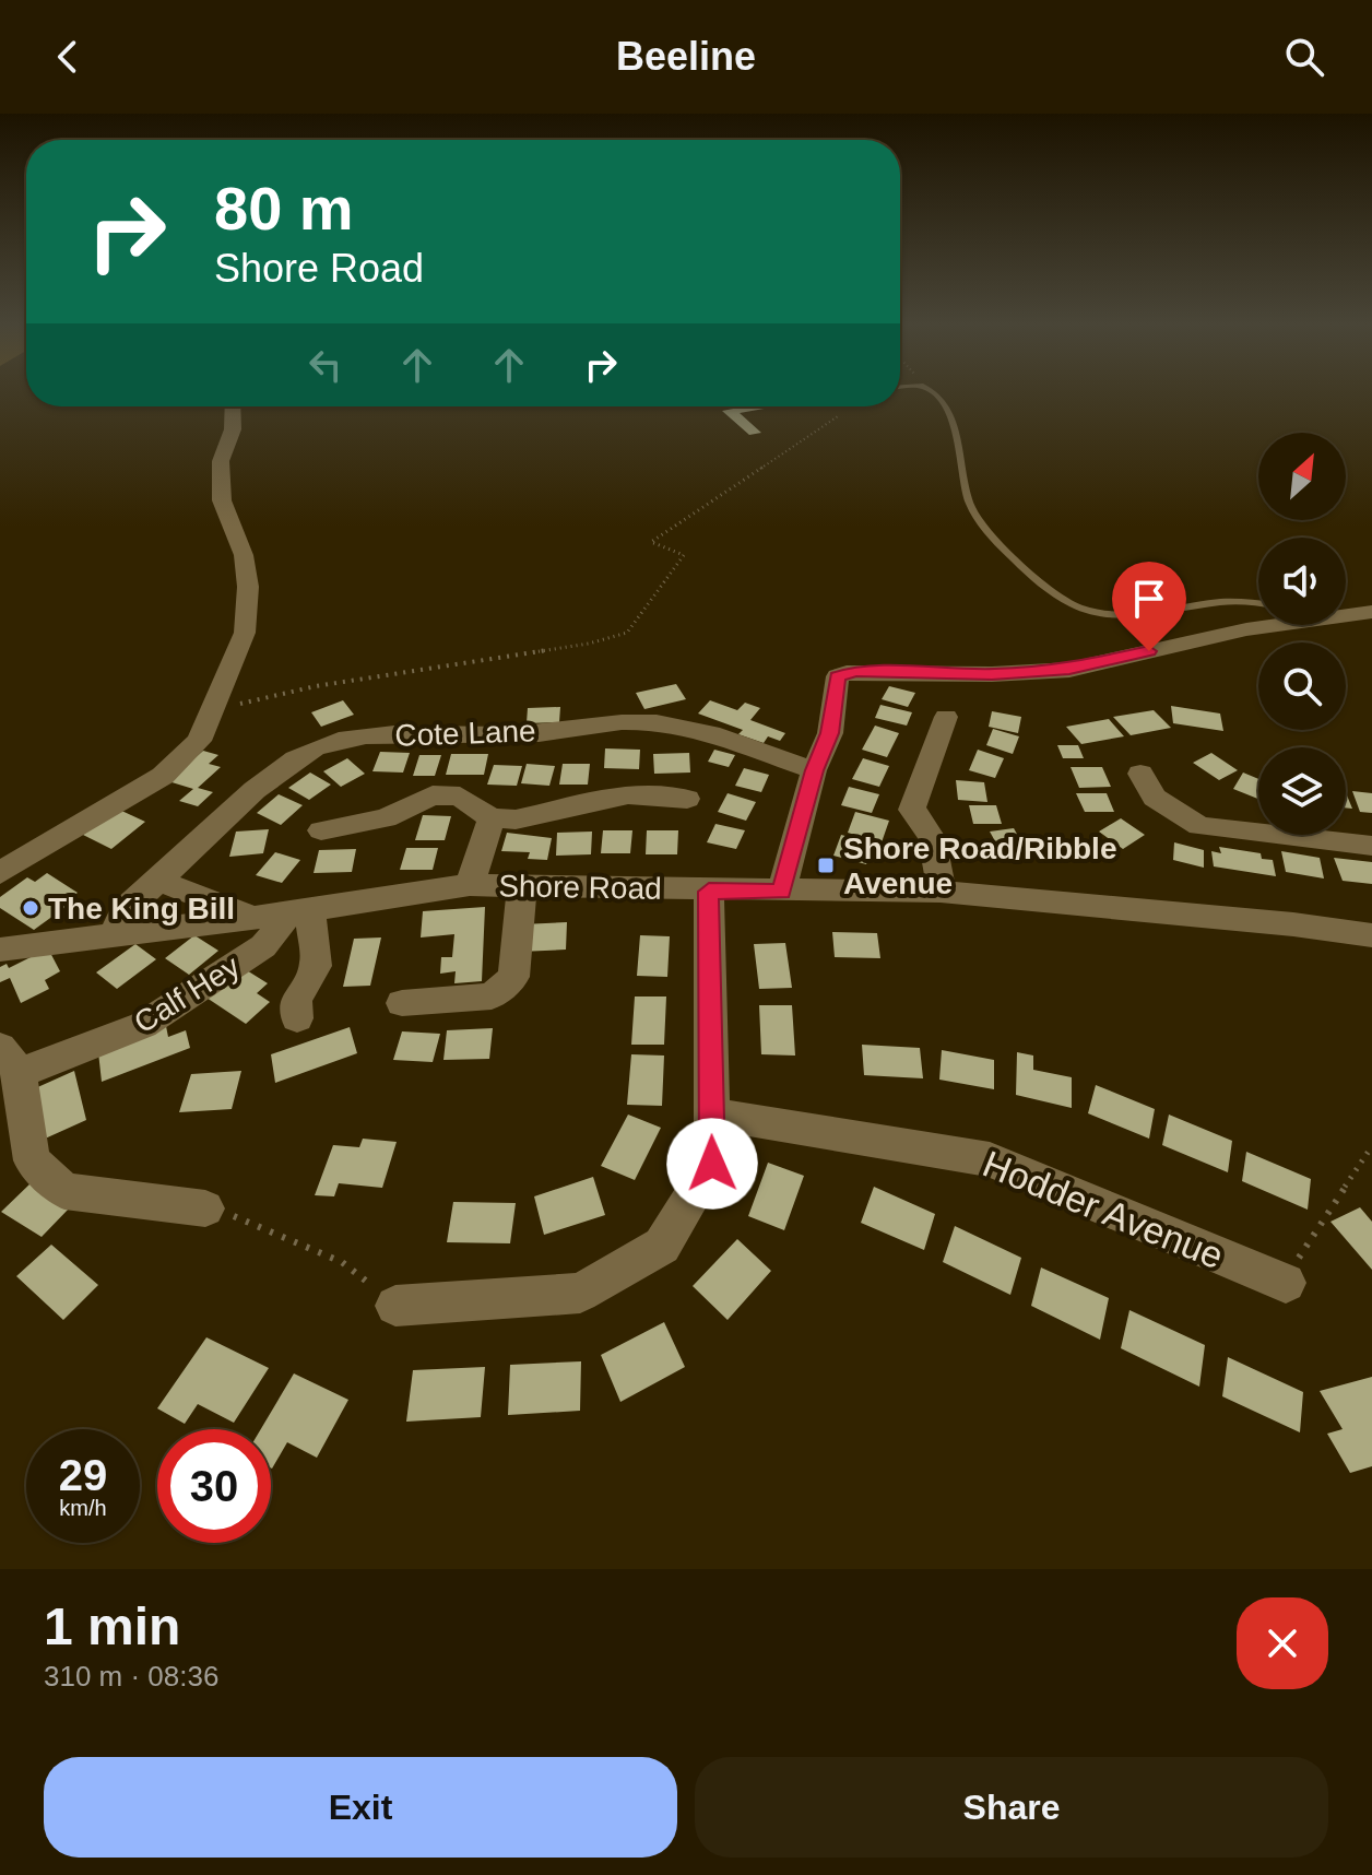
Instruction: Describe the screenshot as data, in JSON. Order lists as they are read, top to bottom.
{
  "streets": {
    "street": [
      "Cote Lane",
      "Shore Road",
      "Calf Hey",
      "Hodder Avenue"
    ]
  },
  "crossings": [
    ["Cote Lane", "Shore Road"],
    ["Shore Road", "Calf Hey"]
  ],
  "places": {
    "transit": ["Shore Road/Ribble Avenue"],
    "other": ["The King Bill"]
  },
  "north": "top right",
  "page": {
    "header": "Beeline",
    "turn": ["80 m", "Shore Road"],
    "speed": "29 km/h",
    "limit": "30",
    "heading": ["1 min", "310 m · 08:36"],
    "buttons": ["Exit", "Share"]
  }
}
